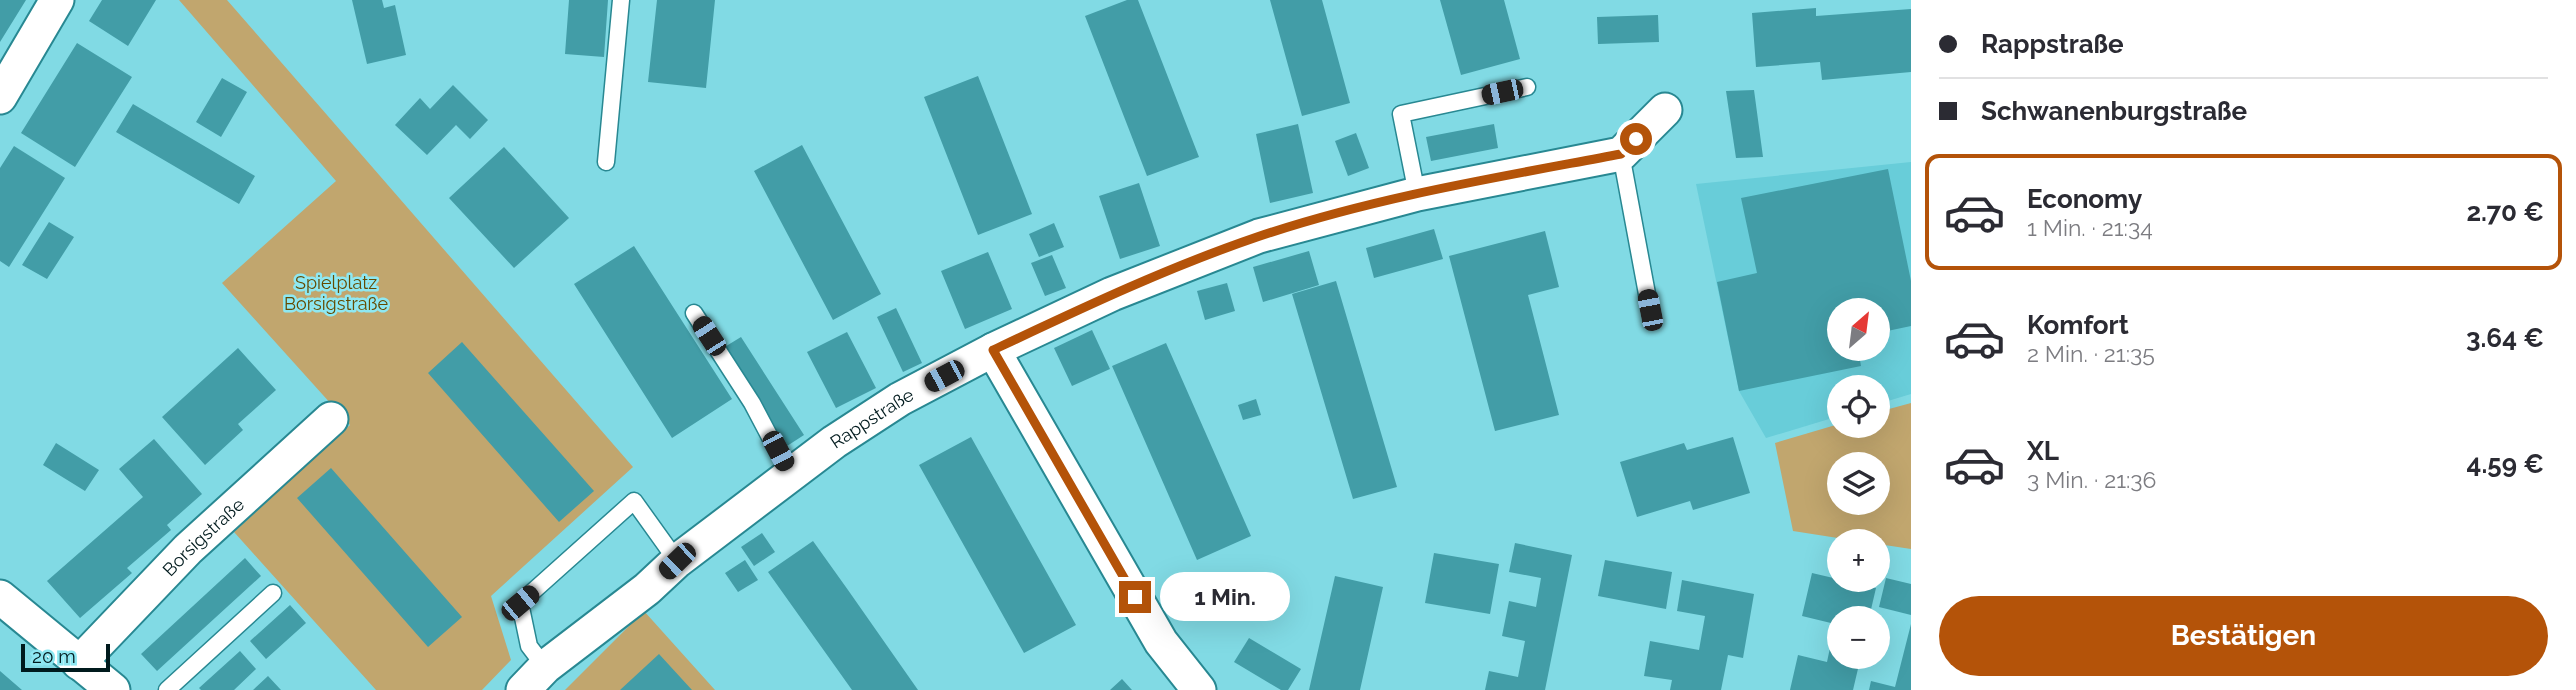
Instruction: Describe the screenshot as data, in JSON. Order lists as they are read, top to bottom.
{
  "streets": {
    "street": ["Rappstraße", "Borsigstraße"]
  },
  "parks": ["Spielplatz Borsigstraße"],
  "scale_bar": "20 m",
  "north": "top right",
  "page": {
    "banner": ["Rappstraße", "Schwanenburgstraße"],
    "list": [
      {
        "name": "Economy",
        "note": "1 Min. · 21:34",
        "value": "2.70 €"
      },
      {
        "name": "Komfort",
        "note": "2 Min. · 21:35",
        "value": "3.64 €"
      },
      {
        "name": "XL",
        "note": "3 Min. · 21:36",
        "value": "4.59 €"
      }
    ],
    "map_buttons": ["+", "−"],
    "bubble": "1 Min.",
    "buttons": "Bestätigen",
    "scale": "20 m"
  }
}
